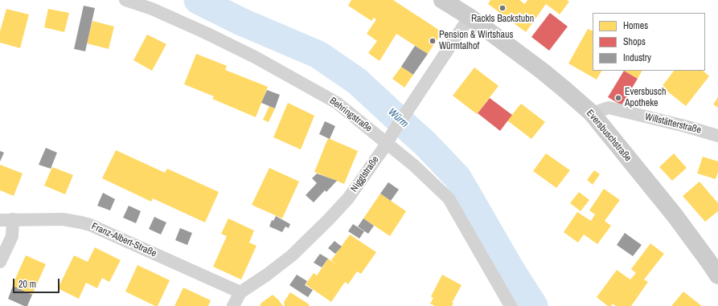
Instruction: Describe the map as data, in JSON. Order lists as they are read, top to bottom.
{
  "streets": {
    "main road": ["Eversbuschstraße"],
    "street": [
      "Behringstraße",
      "Willstätterstraße",
      "Nigglstraße",
      "Franz-Albert-Straße"
    ]
  },
  "crossings": [
    ["Behringstraße", "Nigglstraße"],
    ["Willstätterstraße", "Eversbuschstraße"],
    ["Eversbuschstraße", "Nigglstraße"],
    ["Nigglstraße", "Franz-Albert-Straße"]
  ],
  "water": ["Würm"],
  "places": ["Rackls Backstubn", "Pension & Wirtshaus Würmtalhof", "Eversbusch Apotheke"],
  "legend": ["Homes", "Shops", "Industry"],
  "scale_bar": "20 m"
}
